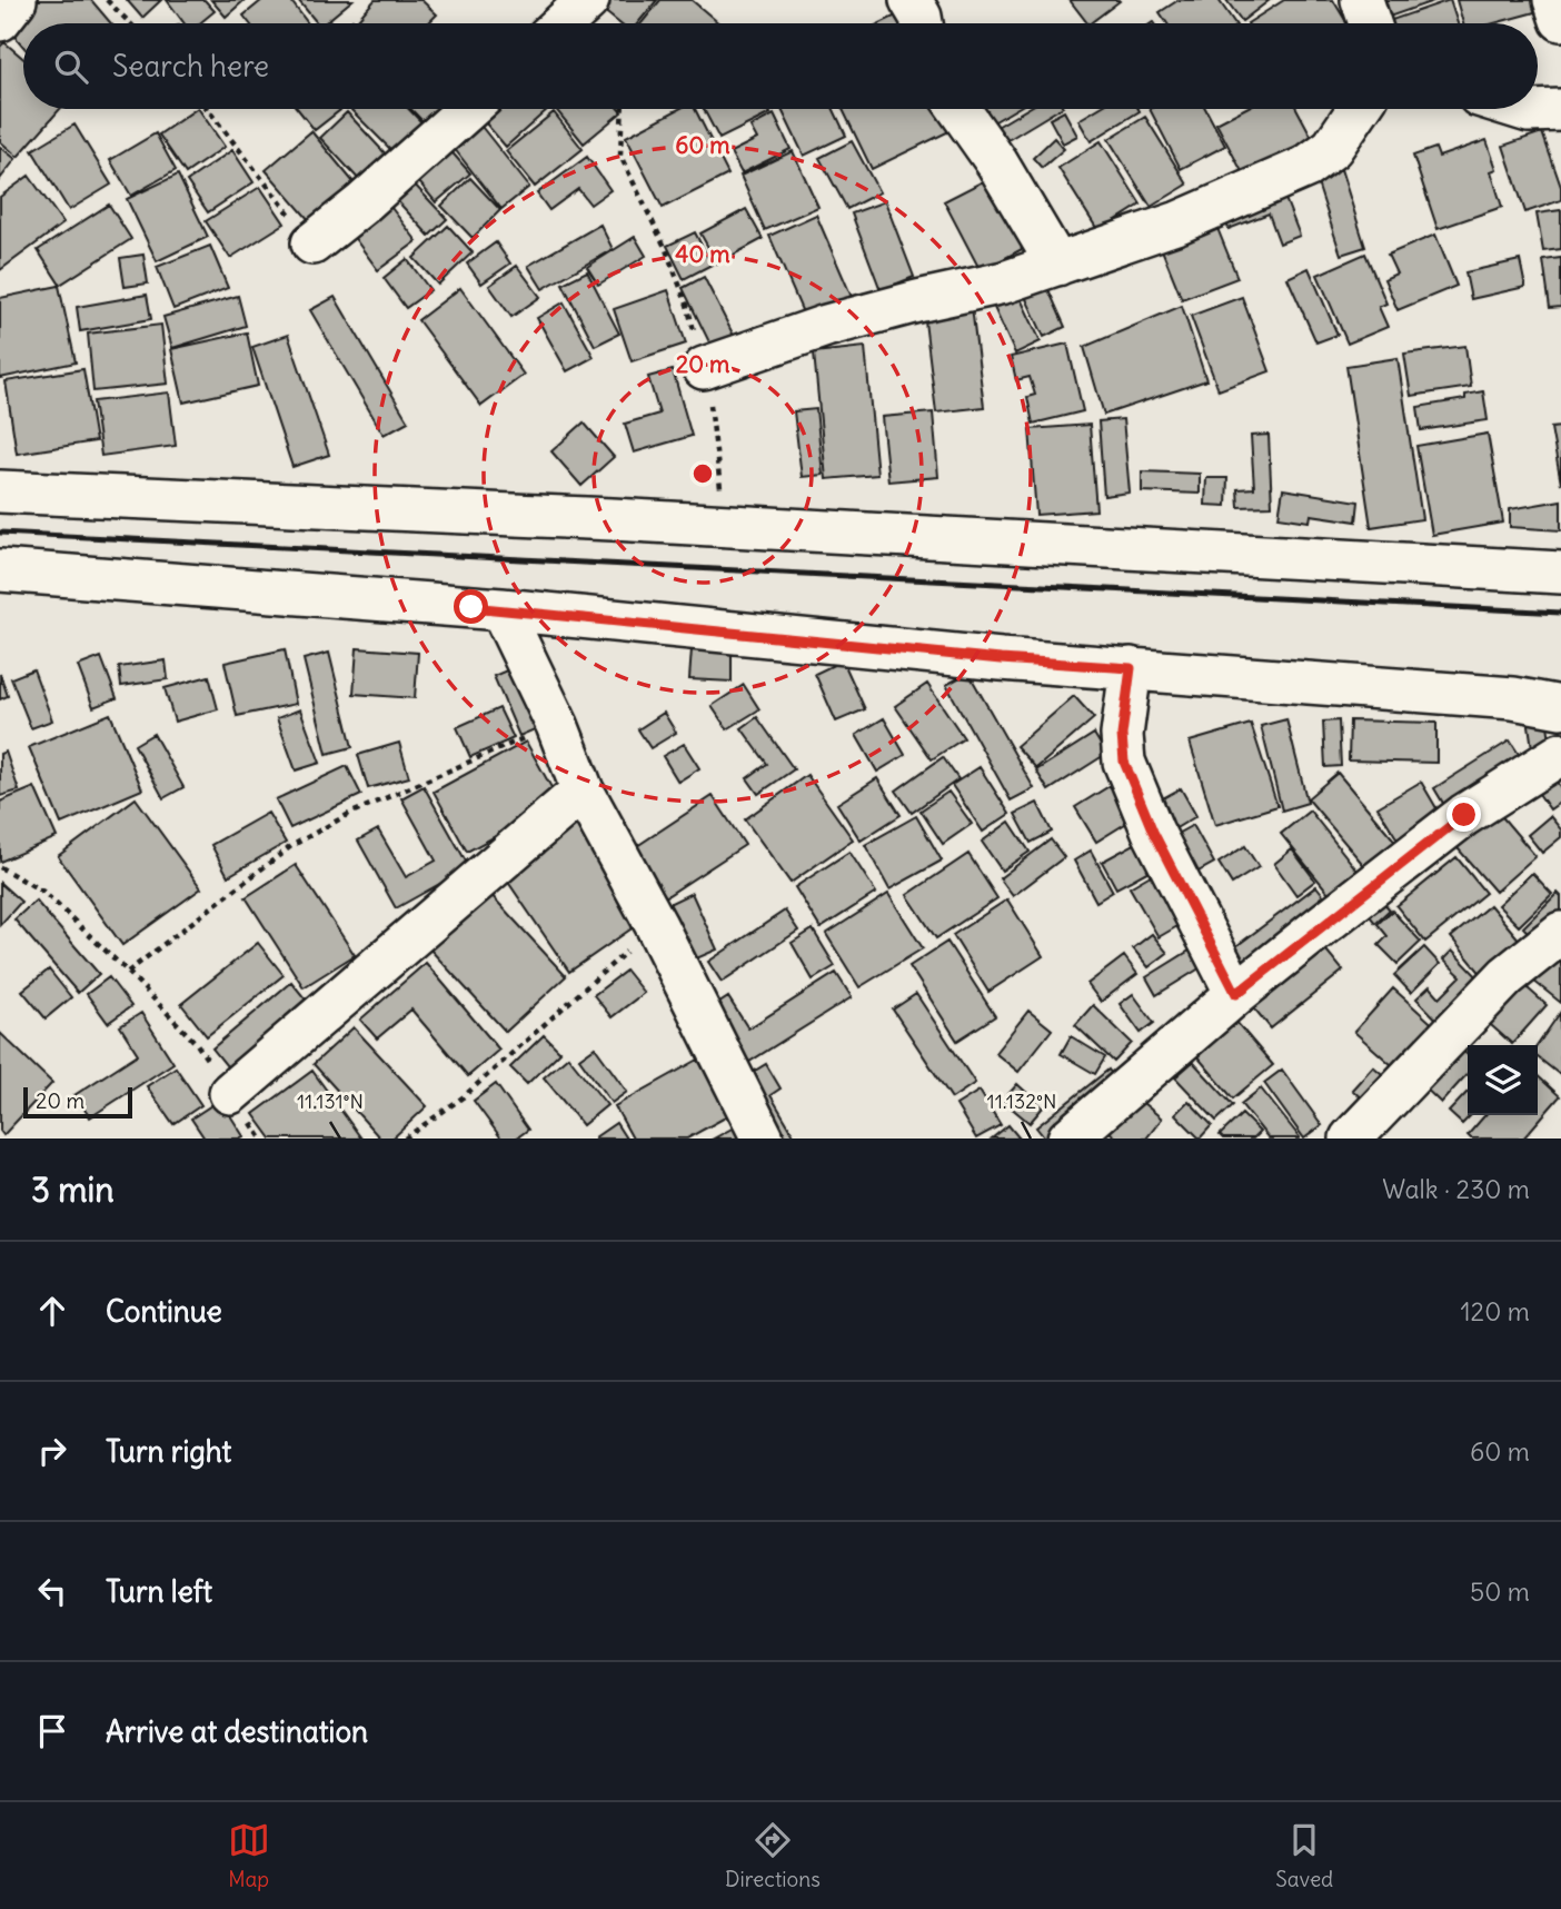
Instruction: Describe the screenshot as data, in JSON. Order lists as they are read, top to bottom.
{
  "scale_bar": "20 m",
  "page": {
    "search": "Search here",
    "scale": "20 m",
    "heading": ["3 min", "Walk · 230 m"],
    "list": [
      ["Continue", "120 m"],
      ["Turn right", "60 m"],
      ["Turn left", "50 m"],
      "Arrive at destination"
    ],
    "nav": ["Map", "Directions", "Saved"]
  },
  "coordinates": ["11.131°N", "11.132°N"],
  "rings": ["60 m", "40 m", "20 m"]
}
